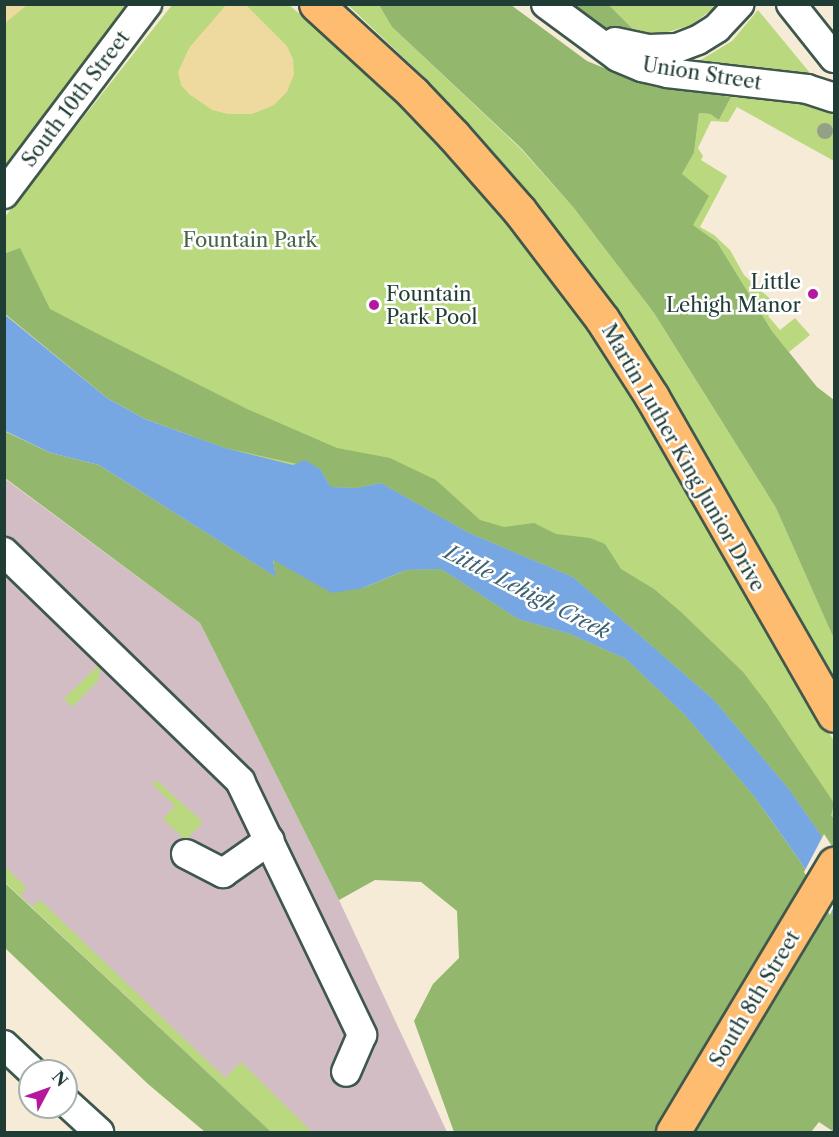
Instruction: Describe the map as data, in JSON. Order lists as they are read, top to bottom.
{
  "streets": {
    "main road": ["Martin Luther King Junior Drive", "South 8th Street"],
    "street": ["Union Street", "South 10th Street"]
  },
  "water": ["Little Lehigh Creek"],
  "parks": ["Fountain Park"],
  "places": ["Little Lehigh Manor", "Fountain Park Pool"],
  "north": "top right"
}
